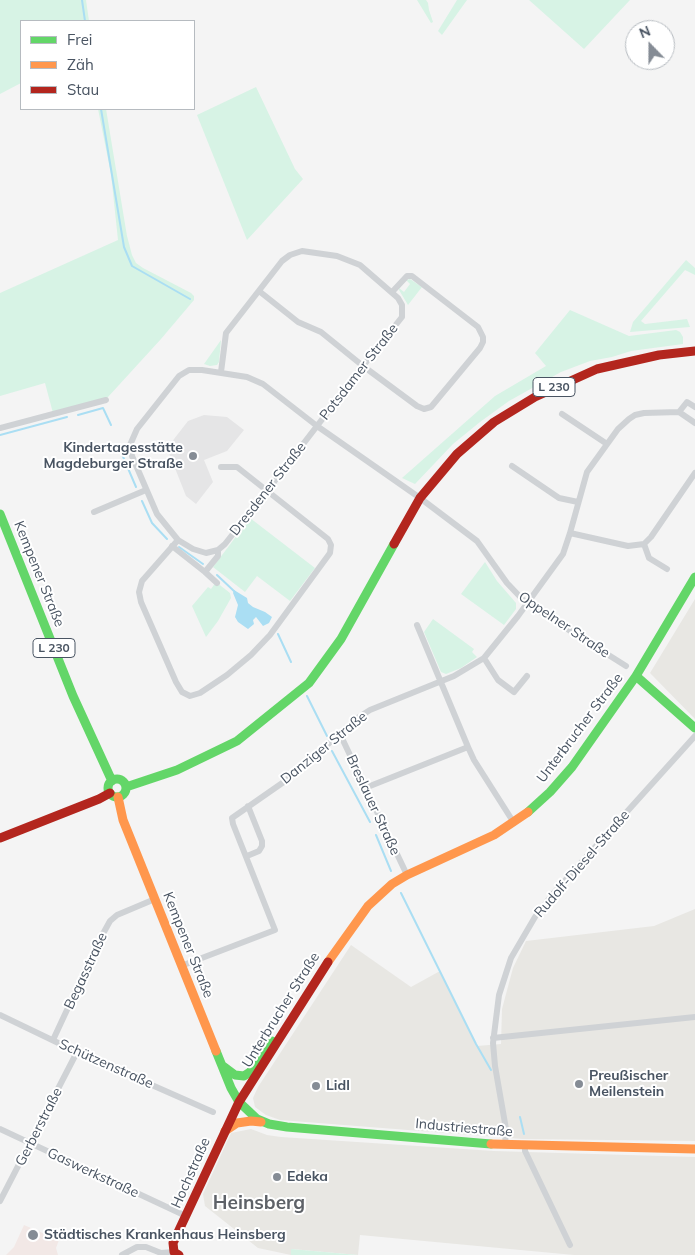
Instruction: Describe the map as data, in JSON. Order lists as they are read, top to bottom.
{
  "streets": {
    "street": [
      "Potsdamer Straße",
      "L 230",
      "Dresdener Straße",
      "Kempener Straße",
      "Oppelner Straße",
      "Unterbrucher Straße",
      "Danziger Straße",
      "Breslauer Straße",
      "Rudolf-Diesel-Straße",
      "Begasstraße",
      "Schützenstraße",
      "Gerberstraße",
      "Industriestraße",
      "Gaswerkstraße",
      "Hochstraße"
    ]
  },
  "crossings": [
    ["Potsdamer Straße", "Dresdener Straße"],
    ["L 230", "Kempener Straße"],
    ["L 230", "Oppelner Straße"],
    ["Kempener Straße", "Unterbrucher Straße"],
    ["Kempener Straße", "Danziger Straße"],
    ["Kempener Straße", "Begasstraße"],
    ["Kempener Straße", "Industriestraße"],
    ["Kempener Straße", "Hochstraße"],
    ["Oppelner Straße", "Danziger Straße"],
    ["Unterbrucher Straße", "Breslauer Straße"],
    ["Unterbrucher Straße", "Industriestraße"],
    ["Unterbrucher Straße", "Hochstraße"],
    ["Danziger Straße", "Breslauer Straße"],
    ["Rudolf-Diesel-Straße", "Industriestraße"],
    ["Begasstraße", "Schützenstraße"],
    ["Schützenstraße", "Gerberstraße"],
    ["Gerberstraße", "Gaswerkstraße"],
    ["Industriestraße", "Hochstraße"],
    ["Gaswerkstraße", "Hochstraße"]
  ],
  "districts": ["Heinsberg"],
  "places": [
    "Kindertagesstätte Magdeburger Straße",
    "Preußischer Meilenstein",
    "Lidl",
    "Edeka",
    "Städtisches Krankenhaus Heinsberg"
  ],
  "legend": ["Frei", "Zäh", "Stau"],
  "north": "top"
}
